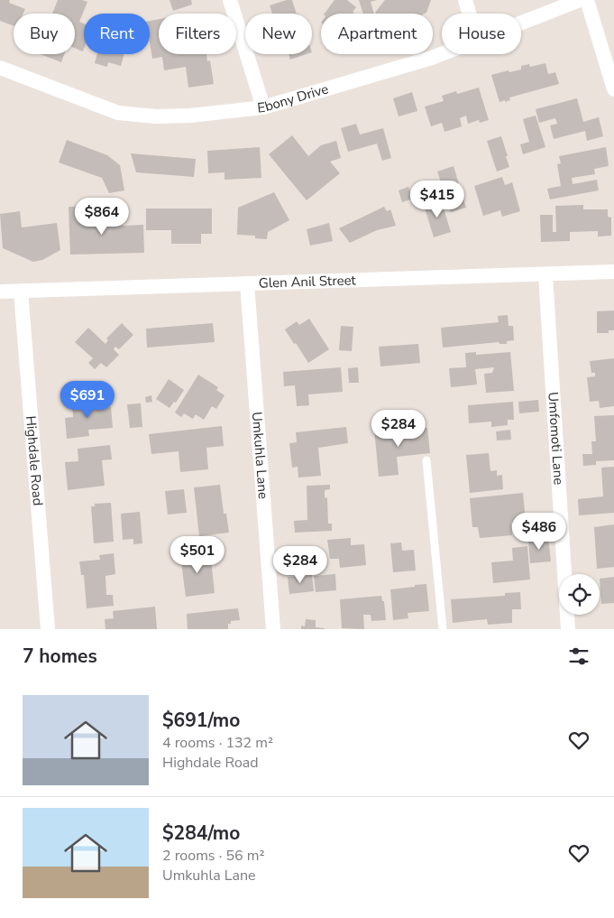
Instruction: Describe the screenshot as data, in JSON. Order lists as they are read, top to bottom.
{
  "streets": {
    "street": [
      "Ebony Drive",
      "Glen Anil Street",
      "Umfomoti Lane",
      "Umkuhla Lane",
      "Highdale Road"
    ]
  },
  "crossings": [
    ["Glen Anil Street", "Umfomoti Lane"],
    ["Glen Anil Street", "Umkuhla Lane"],
    ["Glen Anil Street", "Highdale Road"]
  ],
  "page": {
    "chip": [
      "Buy",
      "Rent",
      "Filters",
      "New",
      "Apartment",
      "House"
    ],
    "price": [
      "$415",
      "$864",
      "$691",
      "$284",
      "$486",
      "$501",
      "$284"
    ],
    "heading": "7 homes",
    "list": [
      {
        "name": "$691/mo",
        "note": "4 rooms · 132 m² · Highdale Road"
      },
      {
        "name": "$284/mo",
        "note": "2 rooms · 56 m² · Umkuhla Lane"
      }
    ]
  }
}
